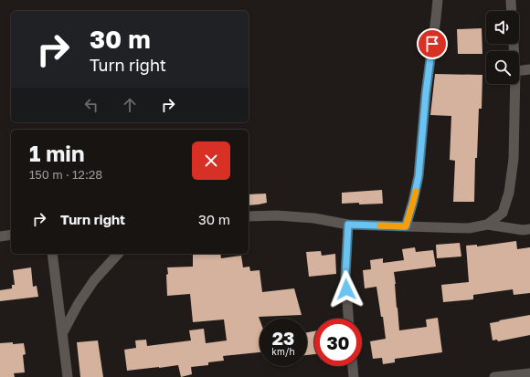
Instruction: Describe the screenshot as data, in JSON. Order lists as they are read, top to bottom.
{
  "page": {
    "turn": ["30 m", "Turn right"],
    "heading": ["1 min", "150 m · 12:28"],
    "list": [
      {
        "name": "Turn right",
        "value": "30 m"
      }
    ],
    "speed": "23 km/h",
    "limit": "30"
  }
}
